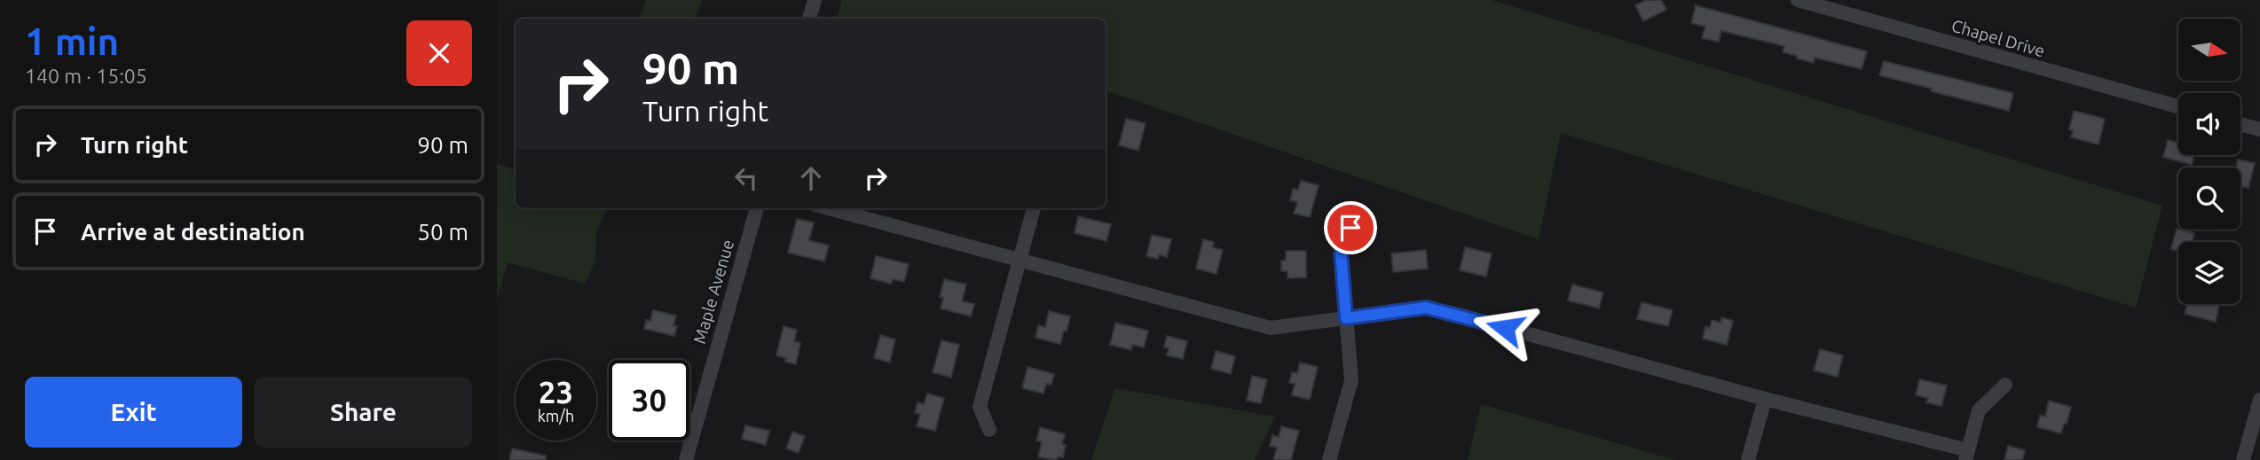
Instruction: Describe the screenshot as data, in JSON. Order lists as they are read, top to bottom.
{
  "streets": {
    "street": ["Chapel Drive", "Maple Avenue"]
  },
  "north": "right",
  "page": {
    "heading": ["1 min", "140 m · 15:05"],
    "turn": ["90 m", "Turn right"],
    "list": [
      {
        "name": "Turn right",
        "value": "90 m"
      },
      {
        "name": "Arrive at destination",
        "value": "50 m"
      }
    ],
    "speed": "23 km/h",
    "limit": "30",
    "buttons": ["Exit", "Share"]
  }
}
